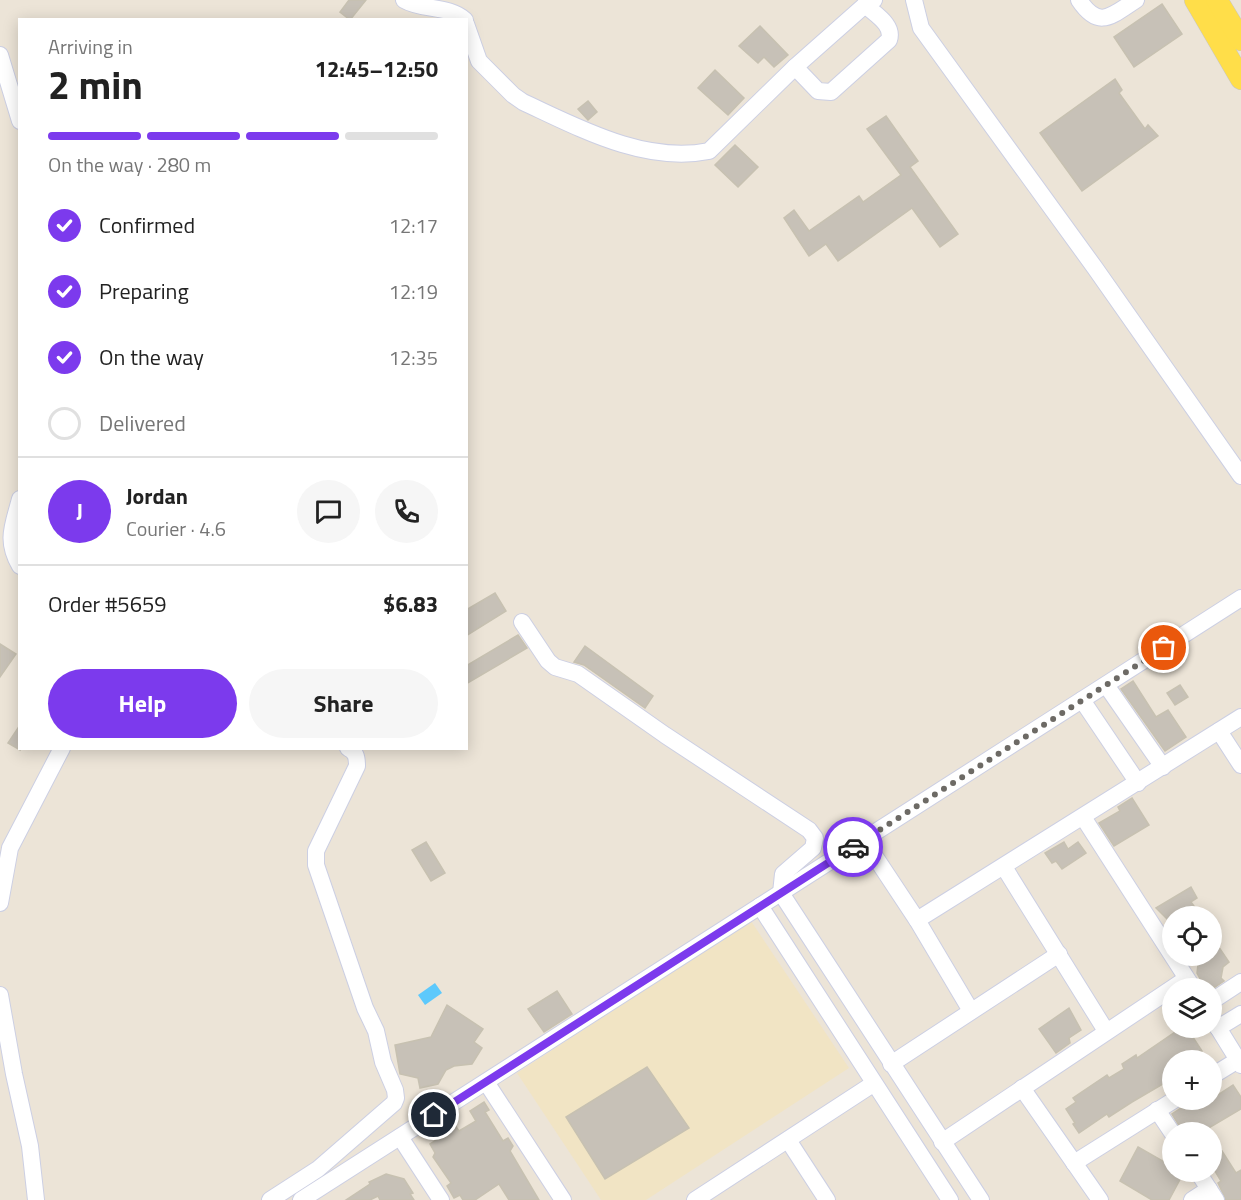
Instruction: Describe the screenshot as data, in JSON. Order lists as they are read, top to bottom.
{
  "page": {
    "heading": ["2 min", "Arriving in", "12:45–12:50"],
    "panel": [
      "Jordan",
      "Courier · 4.6",
      "Order #5659",
      "$6.83"
    ],
    "bar": "On the way · 280 m",
    "list": [
      ["Confirmed", "12:17"],
      ["Preparing", "12:19"],
      ["On the way", "12:35"],
      "Delivered"
    ],
    "round": "J",
    "buttons": ["Help", "Share"],
    "map_buttons": ["+", "−"]
  }
}
